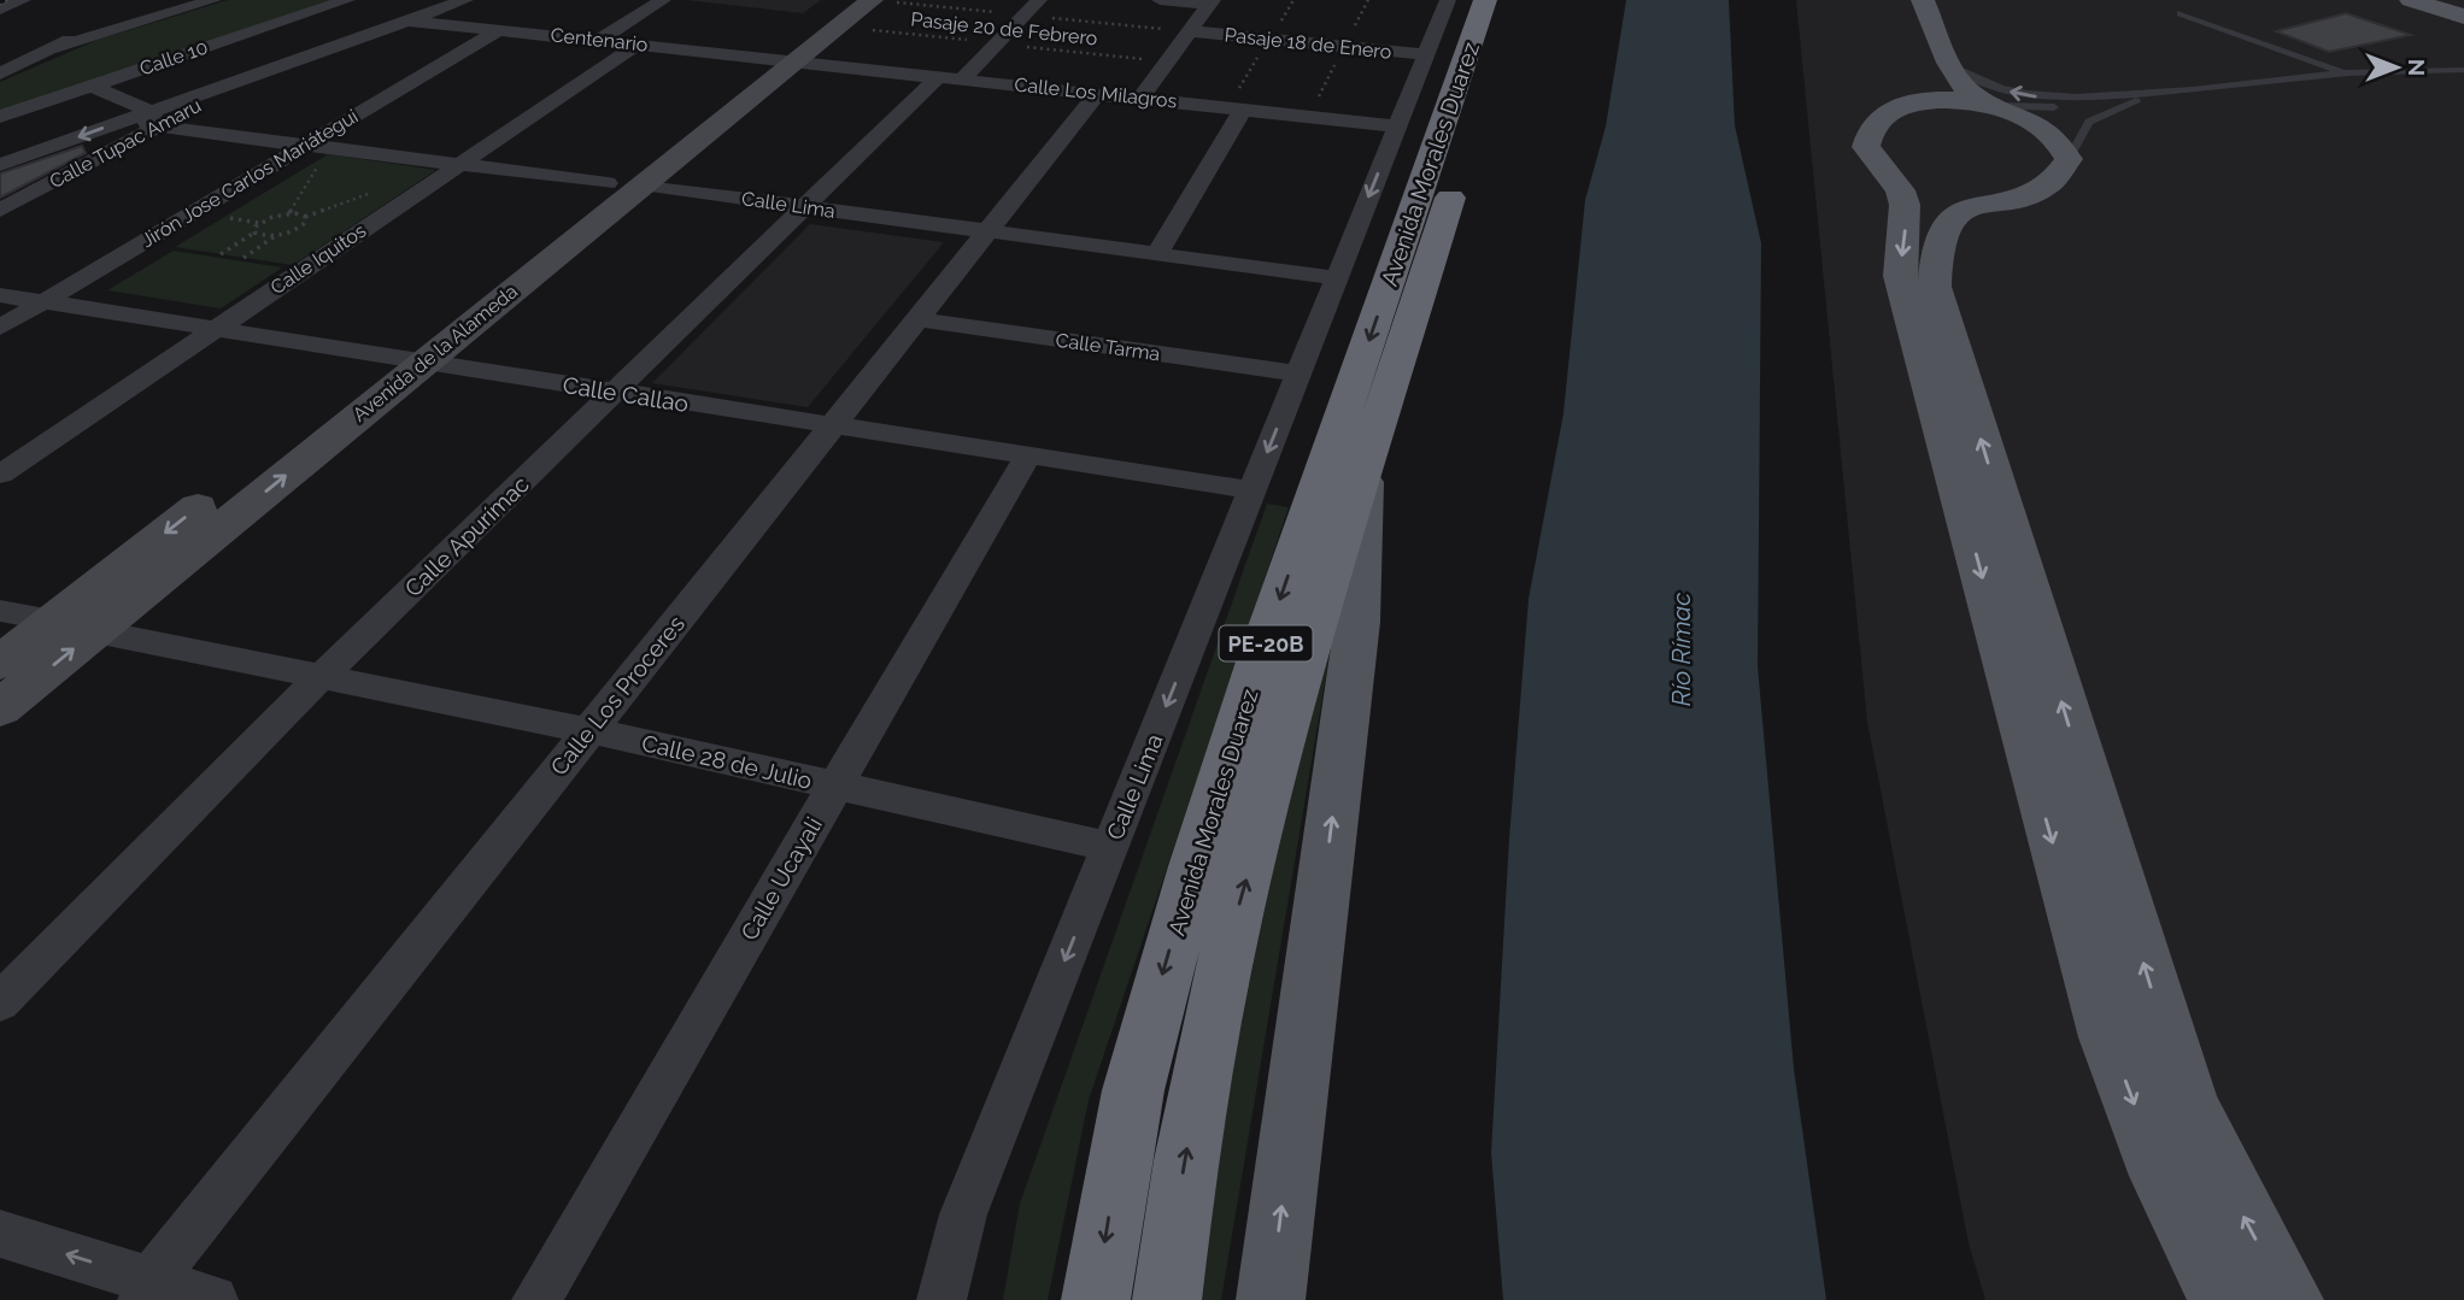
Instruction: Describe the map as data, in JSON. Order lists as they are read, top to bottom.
{
  "streets": {
    "highway": ["Avenida Morales Duarez", "PE-20B"],
    "street": [
      "Centenario",
      "Pasaje 18 de Enero",
      "Calle 10",
      "Calle Los Milagros",
      "Calle Tupac Amaru",
      "Jirón Jose Carlos Mariátegui",
      "Calle Lima",
      "Calle Iquitos",
      "Calle Tarma",
      "Avenida de la Alameda",
      "Calle Callao",
      "Calle Apurímac",
      "Calle Los Proceres",
      "Calle 28 de Julio",
      "Calle Ucayali"
    ],
    "path": ["Pasaje 20 de Febrero"]
  },
  "crossings": [
    ["Pasaje 20 de Febrero", "Avenida de la Alameda"],
    ["Pasaje 20 de Febrero", "Calle Apurímac"],
    ["Centenario", "Calle Los Milagros"],
    ["Centenario", "Calle Tupac Amaru"],
    ["Centenario", "Jirón Jose Carlos Mariátegui"],
    ["Centenario", "Calle Iquitos"],
    ["Centenario", "Avenida de la Alameda"],
    ["Pasaje 18 de Enero", "Calle Lima"],
    ["Calle 10", "Calle Lima"],
    ["Calle Los Milagros", "Calle Lima"],
    ["Calle Los Milagros", "Avenida de la Alameda"],
    ["Calle Los Milagros", "Calle Apurímac"],
    ["Calle Los Milagros", "Calle Los Proceres"],
    ["Calle Tupac Amaru", "Calle Lima"],
    ["Jirón Jose Carlos Mariátegui", "Calle Lima"],
    ["Jirón Jose Carlos Mariátegui", "Calle Callao"],
    ["Calle Lima", "Calle Iquitos"],
    ["Calle Lima", "Calle Tarma"],
    ["Calle Lima", "Avenida de la Alameda"],
    ["Calle Lima", "Calle Callao"],
    ["Calle Lima", "Calle Apurímac"],
    ["Calle Lima", "Calle Los Proceres"],
    ["Calle Lima", "Calle 28 de Julio"],
    ["Calle Iquitos", "Calle Callao"],
    ["Calle Tarma", "Calle Los Proceres"],
    ["Avenida de la Alameda", "Calle Callao"],
    ["Avenida de la Alameda", "Calle 28 de Julio"],
    ["Calle Callao", "Calle Apurímac"],
    ["Calle Callao", "Calle Los Proceres"],
    ["Calle Callao", "Calle Ucayali"],
    ["Calle Apurímac", "Calle 28 de Julio"],
    ["Calle Los Proceres", "Calle 28 de Julio"],
    ["Calle 28 de Julio", "Calle Ucayali"]
  ],
  "one_way": ["Calle Lima"],
  "water": ["Río Rímac"],
  "north": "right"
}
